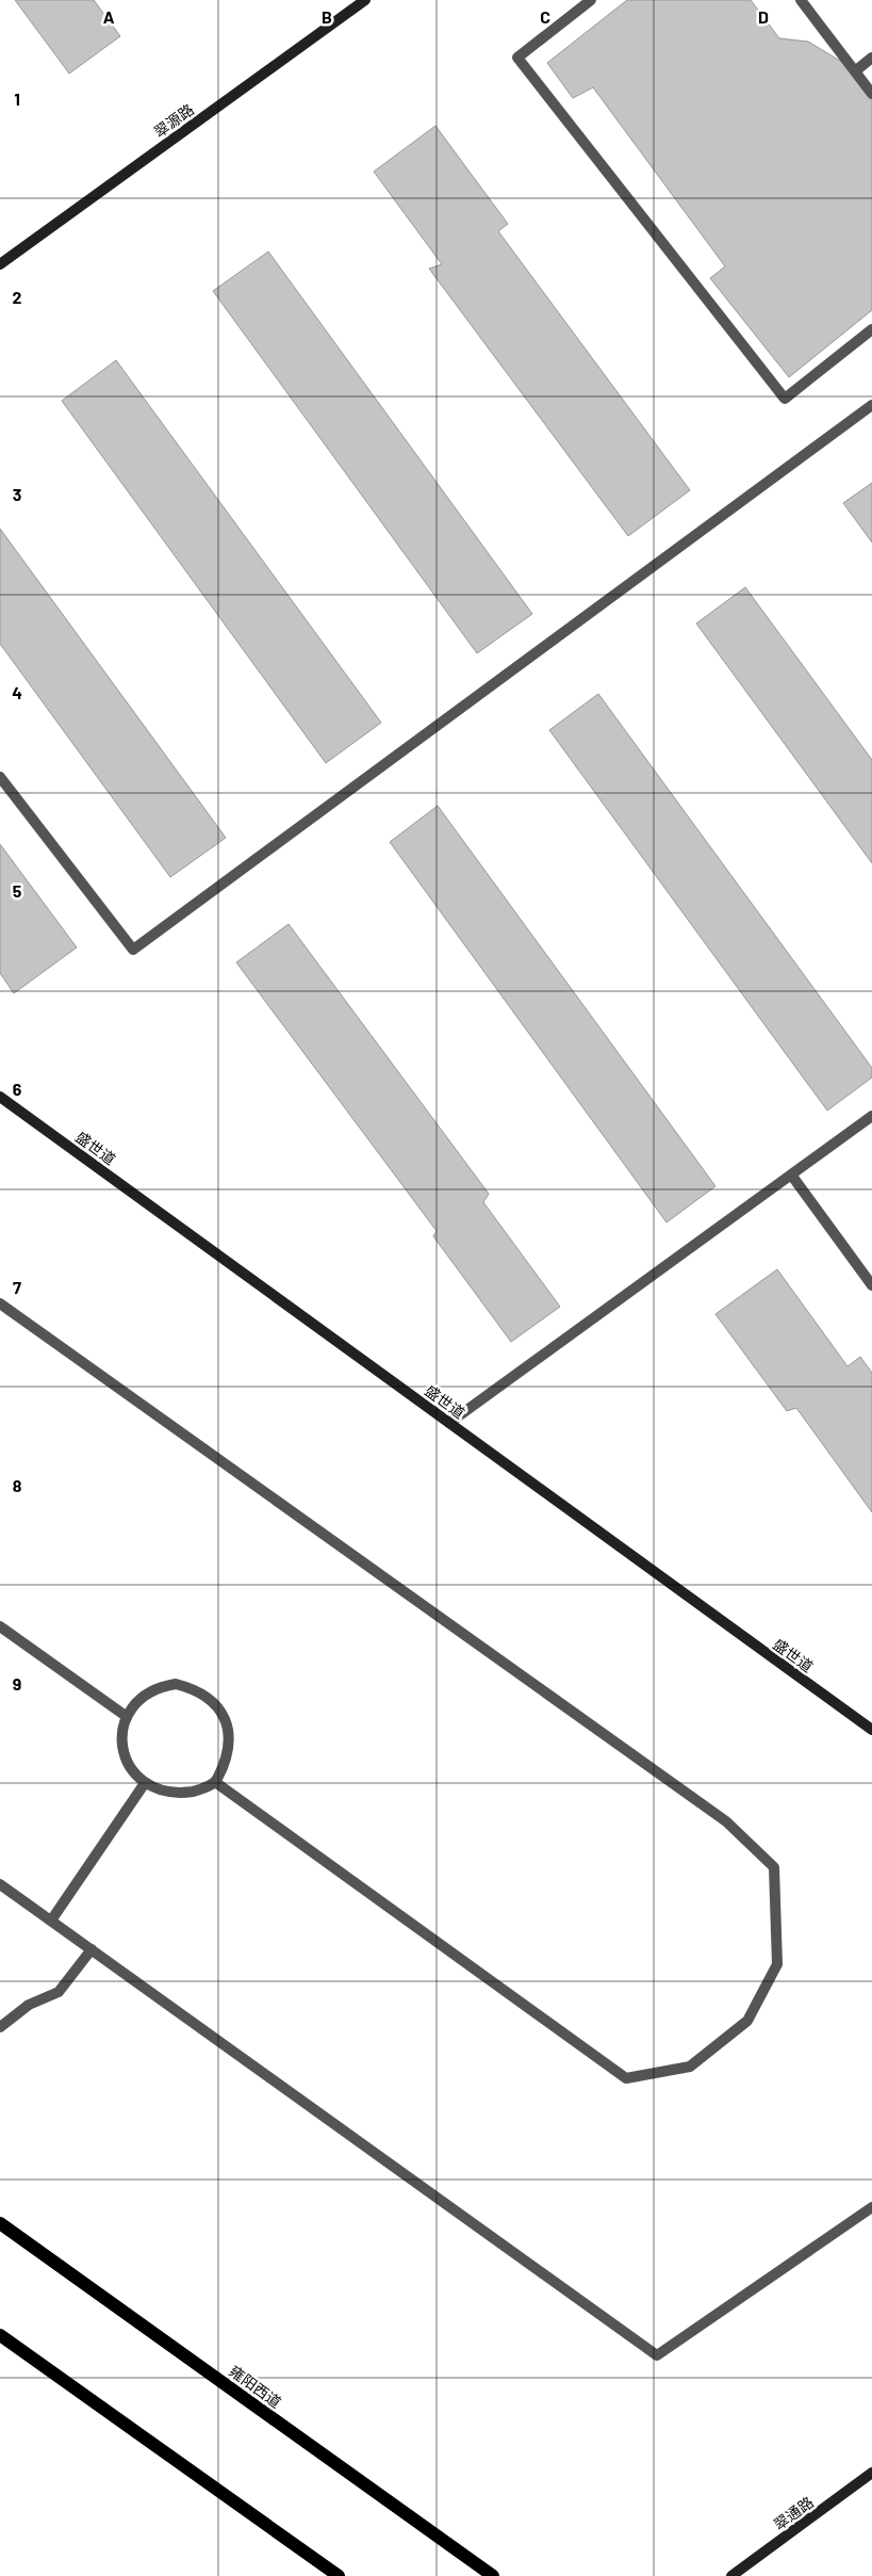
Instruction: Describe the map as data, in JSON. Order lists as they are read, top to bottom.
{
  "streets": {
    "main road": ["雍阳西道"],
    "street": ["翠源路", "盛世道", "翠通路"]
  },
  "grid": {
    "columns": [
      "A",
      "B",
      "C",
      "D"
    ],
    "rows": [
      "1",
      "2",
      "3",
      "4",
      "5",
      "6",
      "7",
      "8",
      "9"
    ]
  }
}
